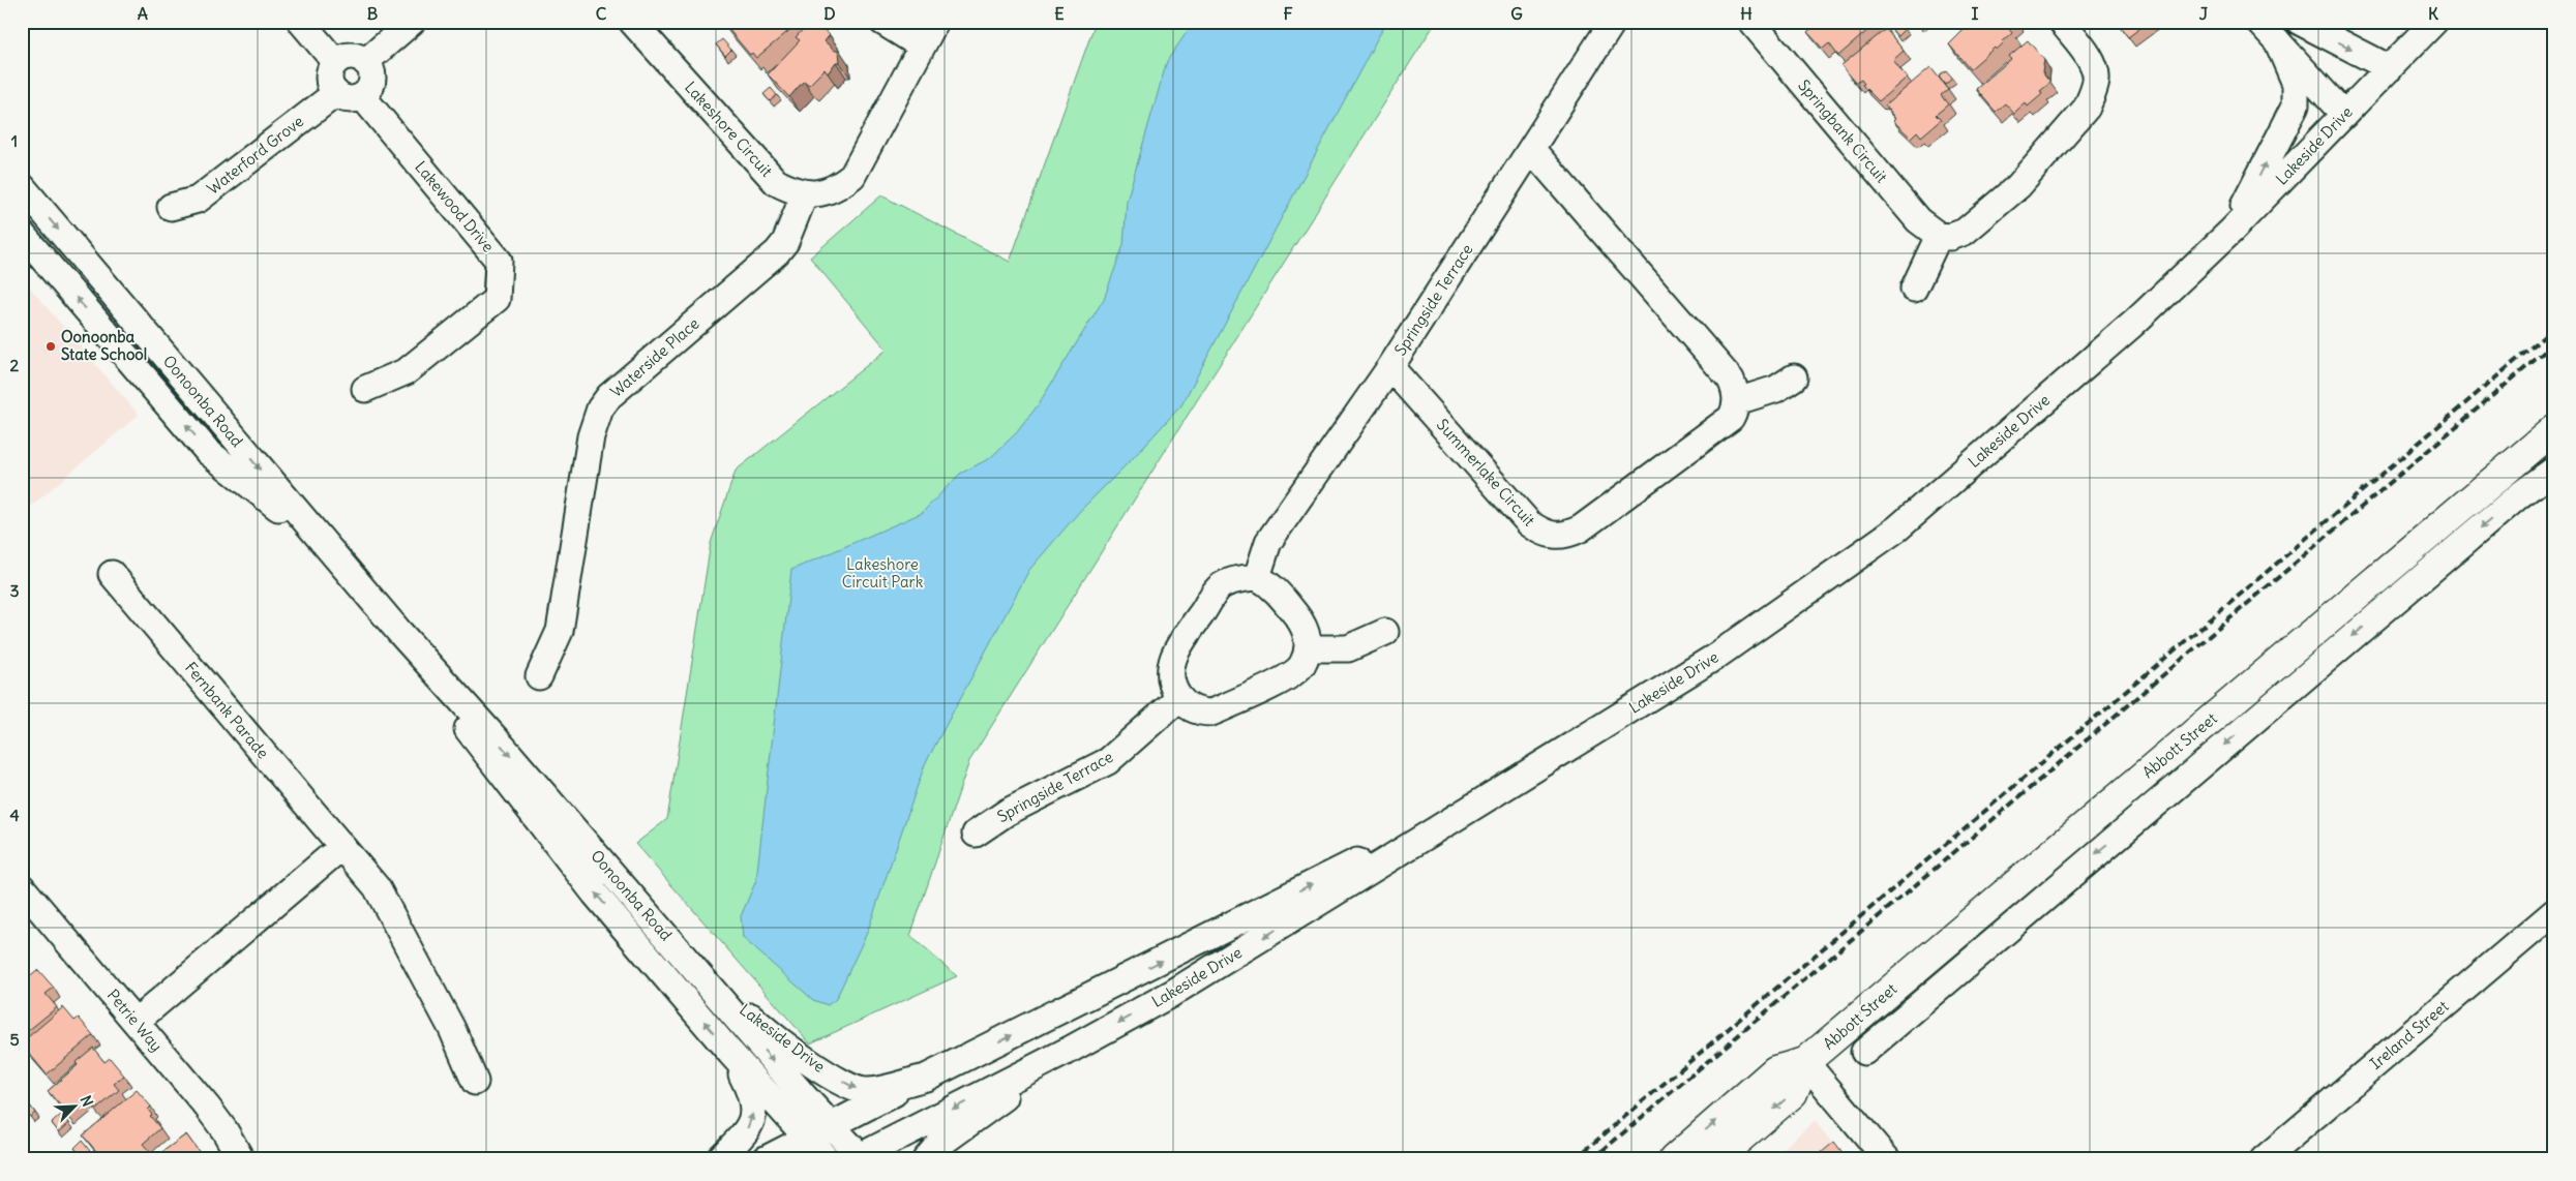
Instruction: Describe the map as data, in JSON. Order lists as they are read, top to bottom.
{
  "streets": {
    "main road": ["Abbott Street"],
    "street": [
      "Lakeshore Circuit",
      "Springbank Circuit",
      "Lakeside Drive",
      "Waterford Grove",
      "Lakewood Drive",
      "Springside Terrace",
      "Waterside Place",
      "Oonoonba Road",
      "Summerlake Circuit",
      "Fernbank Parade",
      "Petrie Way",
      "Ireland Street"
    ]
  },
  "crossings": [
    ["Lakeshore Circuit", "Waterside Place"],
    ["Lakeside Drive", "Oonoonba Road"],
    ["Waterford Grove", "Lakewood Drive"],
    ["Springside Terrace", "Summerlake Circuit"]
  ],
  "parks": ["Lakeshore Circuit Park"],
  "places": ["Oonoonba State School"],
  "north": "top right",
  "grid": {
    "columns": [
      "A",
      "B",
      "C",
      "D",
      "E",
      "F",
      "G",
      "H",
      "I",
      "J",
      "K"
    ],
    "rows": [
      "1",
      "2",
      "3",
      "4",
      "5"
    ]
  }
}
